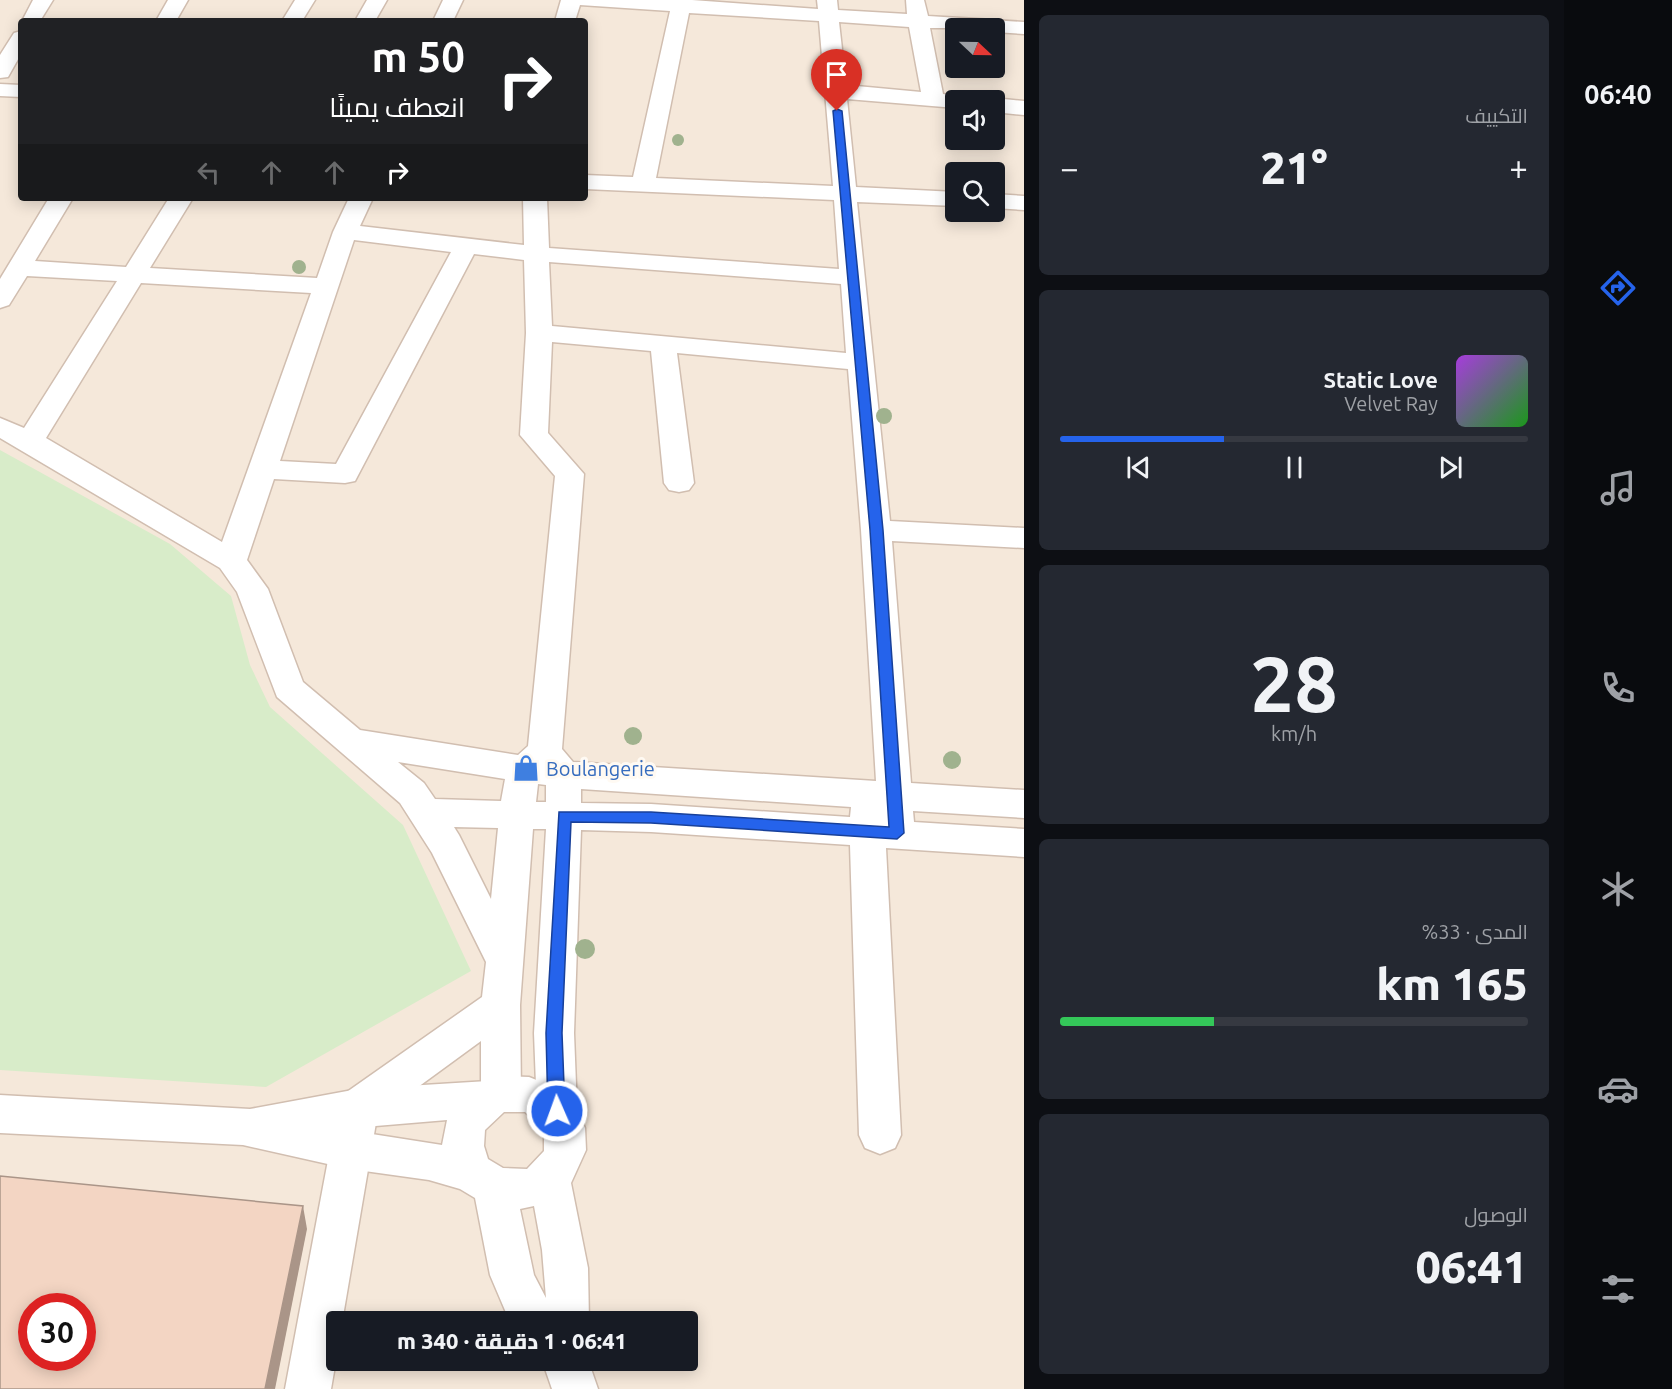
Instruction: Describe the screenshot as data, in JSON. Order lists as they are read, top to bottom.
{
  "places": {
    "shop": ["Boulangerie"]
  },
  "north": "right",
  "page": {
    "tabs": "06:40",
    "tile": [
      "التكييف",
      ["28", "km/h"],
      ["المدى · 33%", "165 km"],
      ["الوصول", "06:41"]
    ],
    "turn": ["50 m", "انعطف يمينًا"],
    "heat": ["−", "21°", "+"],
    "song": ["Static Love", "Velvet Ray"],
    "limit": "30",
    "trip": "06:41 · 1 دقيقة · 340 m"
  }
}
